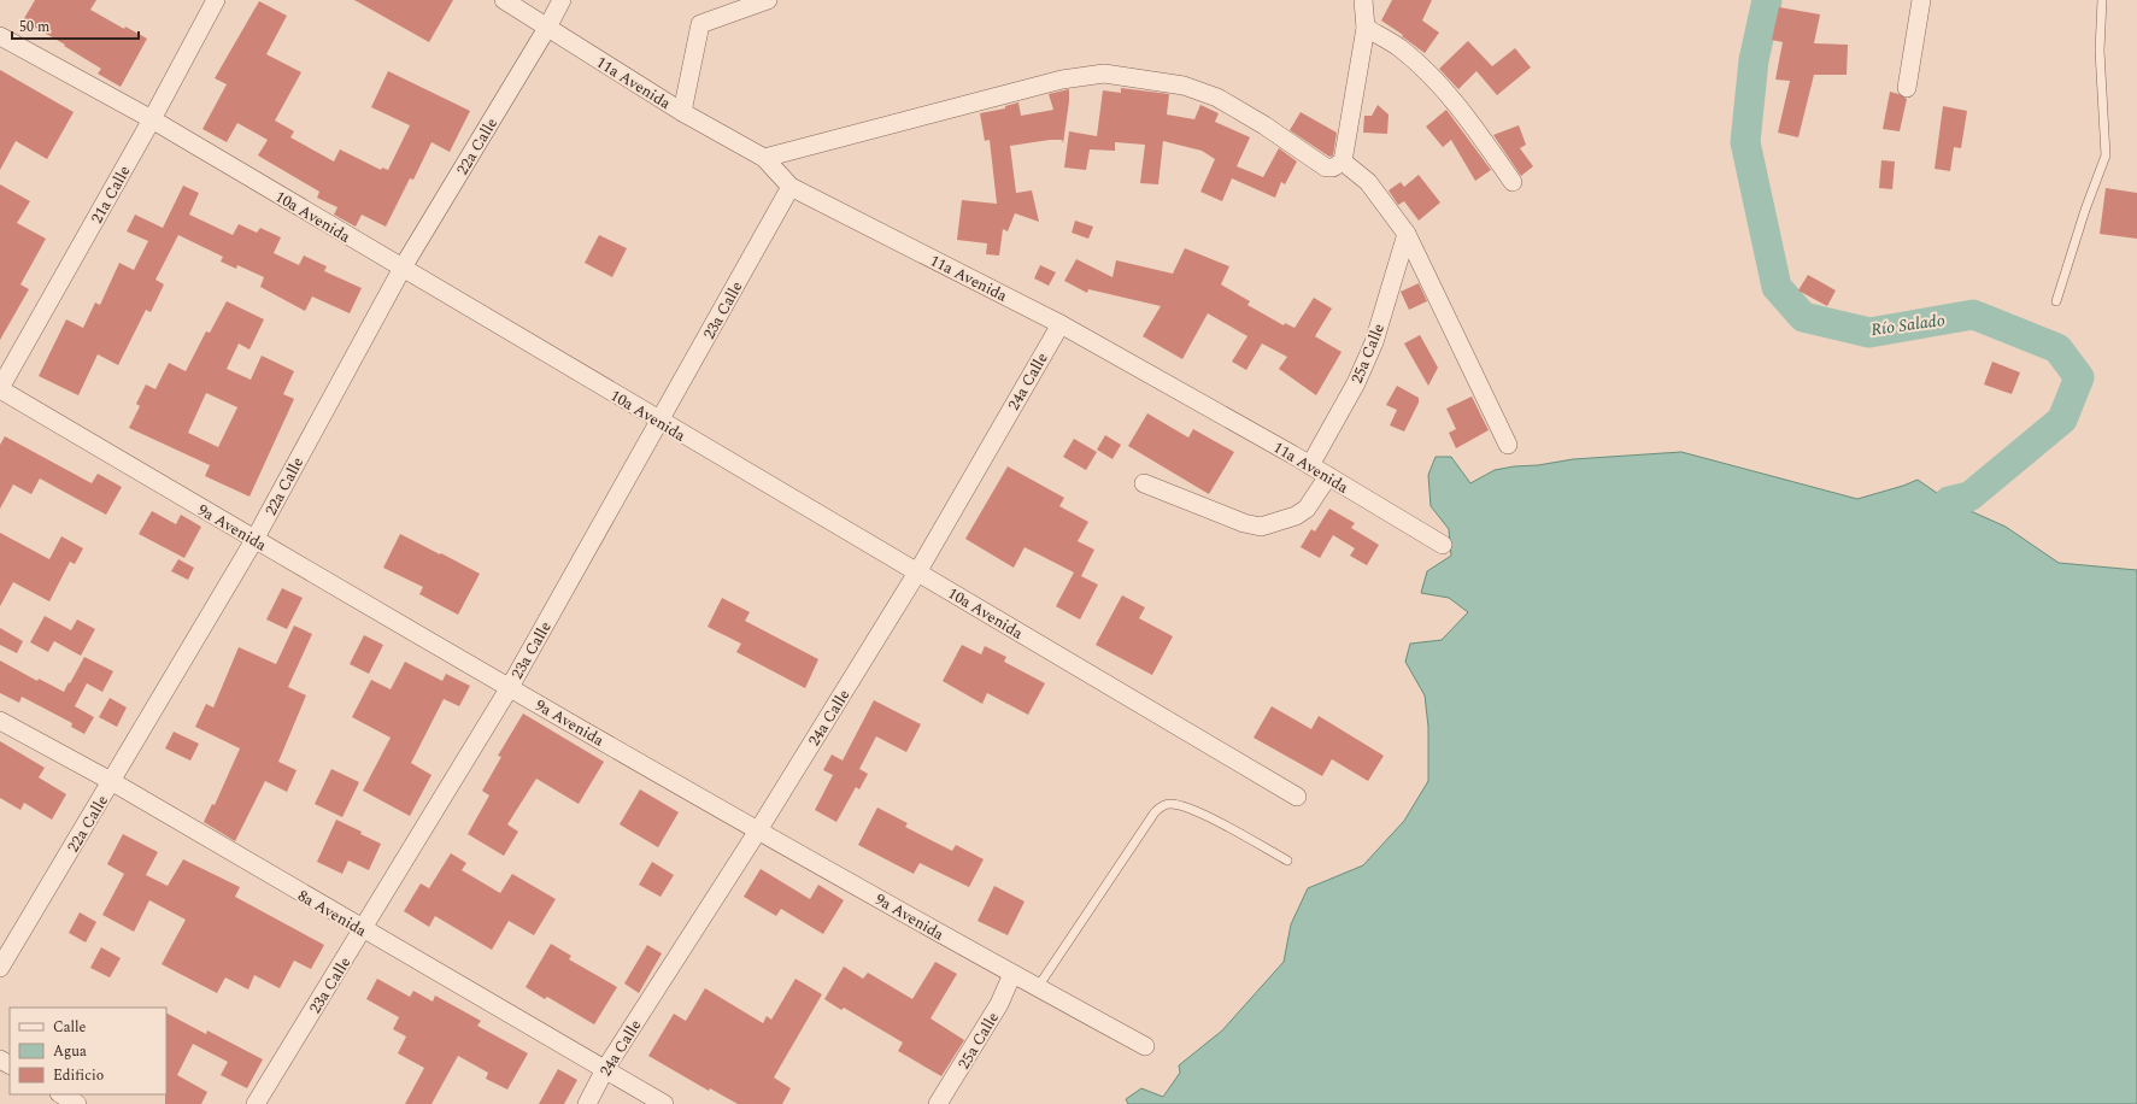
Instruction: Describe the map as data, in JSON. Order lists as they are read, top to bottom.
{
  "streets": {
    "street": [
      "11a Avenida",
      "22a Calle",
      "21a Calle",
      "10a Avenida",
      "23a Calle",
      "25a Calle",
      "24a Calle",
      "9a Avenida",
      "8a Avenida"
    ]
  },
  "crossings": [
    ["11a Avenida", "22a Calle"],
    ["11a Avenida", "23a Calle"],
    ["11a Avenida", "25a Calle"],
    ["11a Avenida", "24a Calle"],
    ["22a Calle", "10a Avenida"],
    ["22a Calle", "9a Avenida"],
    ["22a Calle", "8a Avenida"],
    ["21a Calle", "10a Avenida"],
    ["21a Calle", "9a Avenida"],
    ["10a Avenida", "23a Calle"],
    ["10a Avenida", "24a Calle"],
    ["23a Calle", "9a Avenida"],
    ["23a Calle", "8a Avenida"],
    ["25a Calle", "9a Avenida"],
    ["24a Calle", "9a Avenida"],
    ["24a Calle", "8a Avenida"]
  ],
  "water": ["Río Salado"],
  "legend": ["Calle", "Agua", "Edificio"],
  "scale_bar": "50 m"
}
